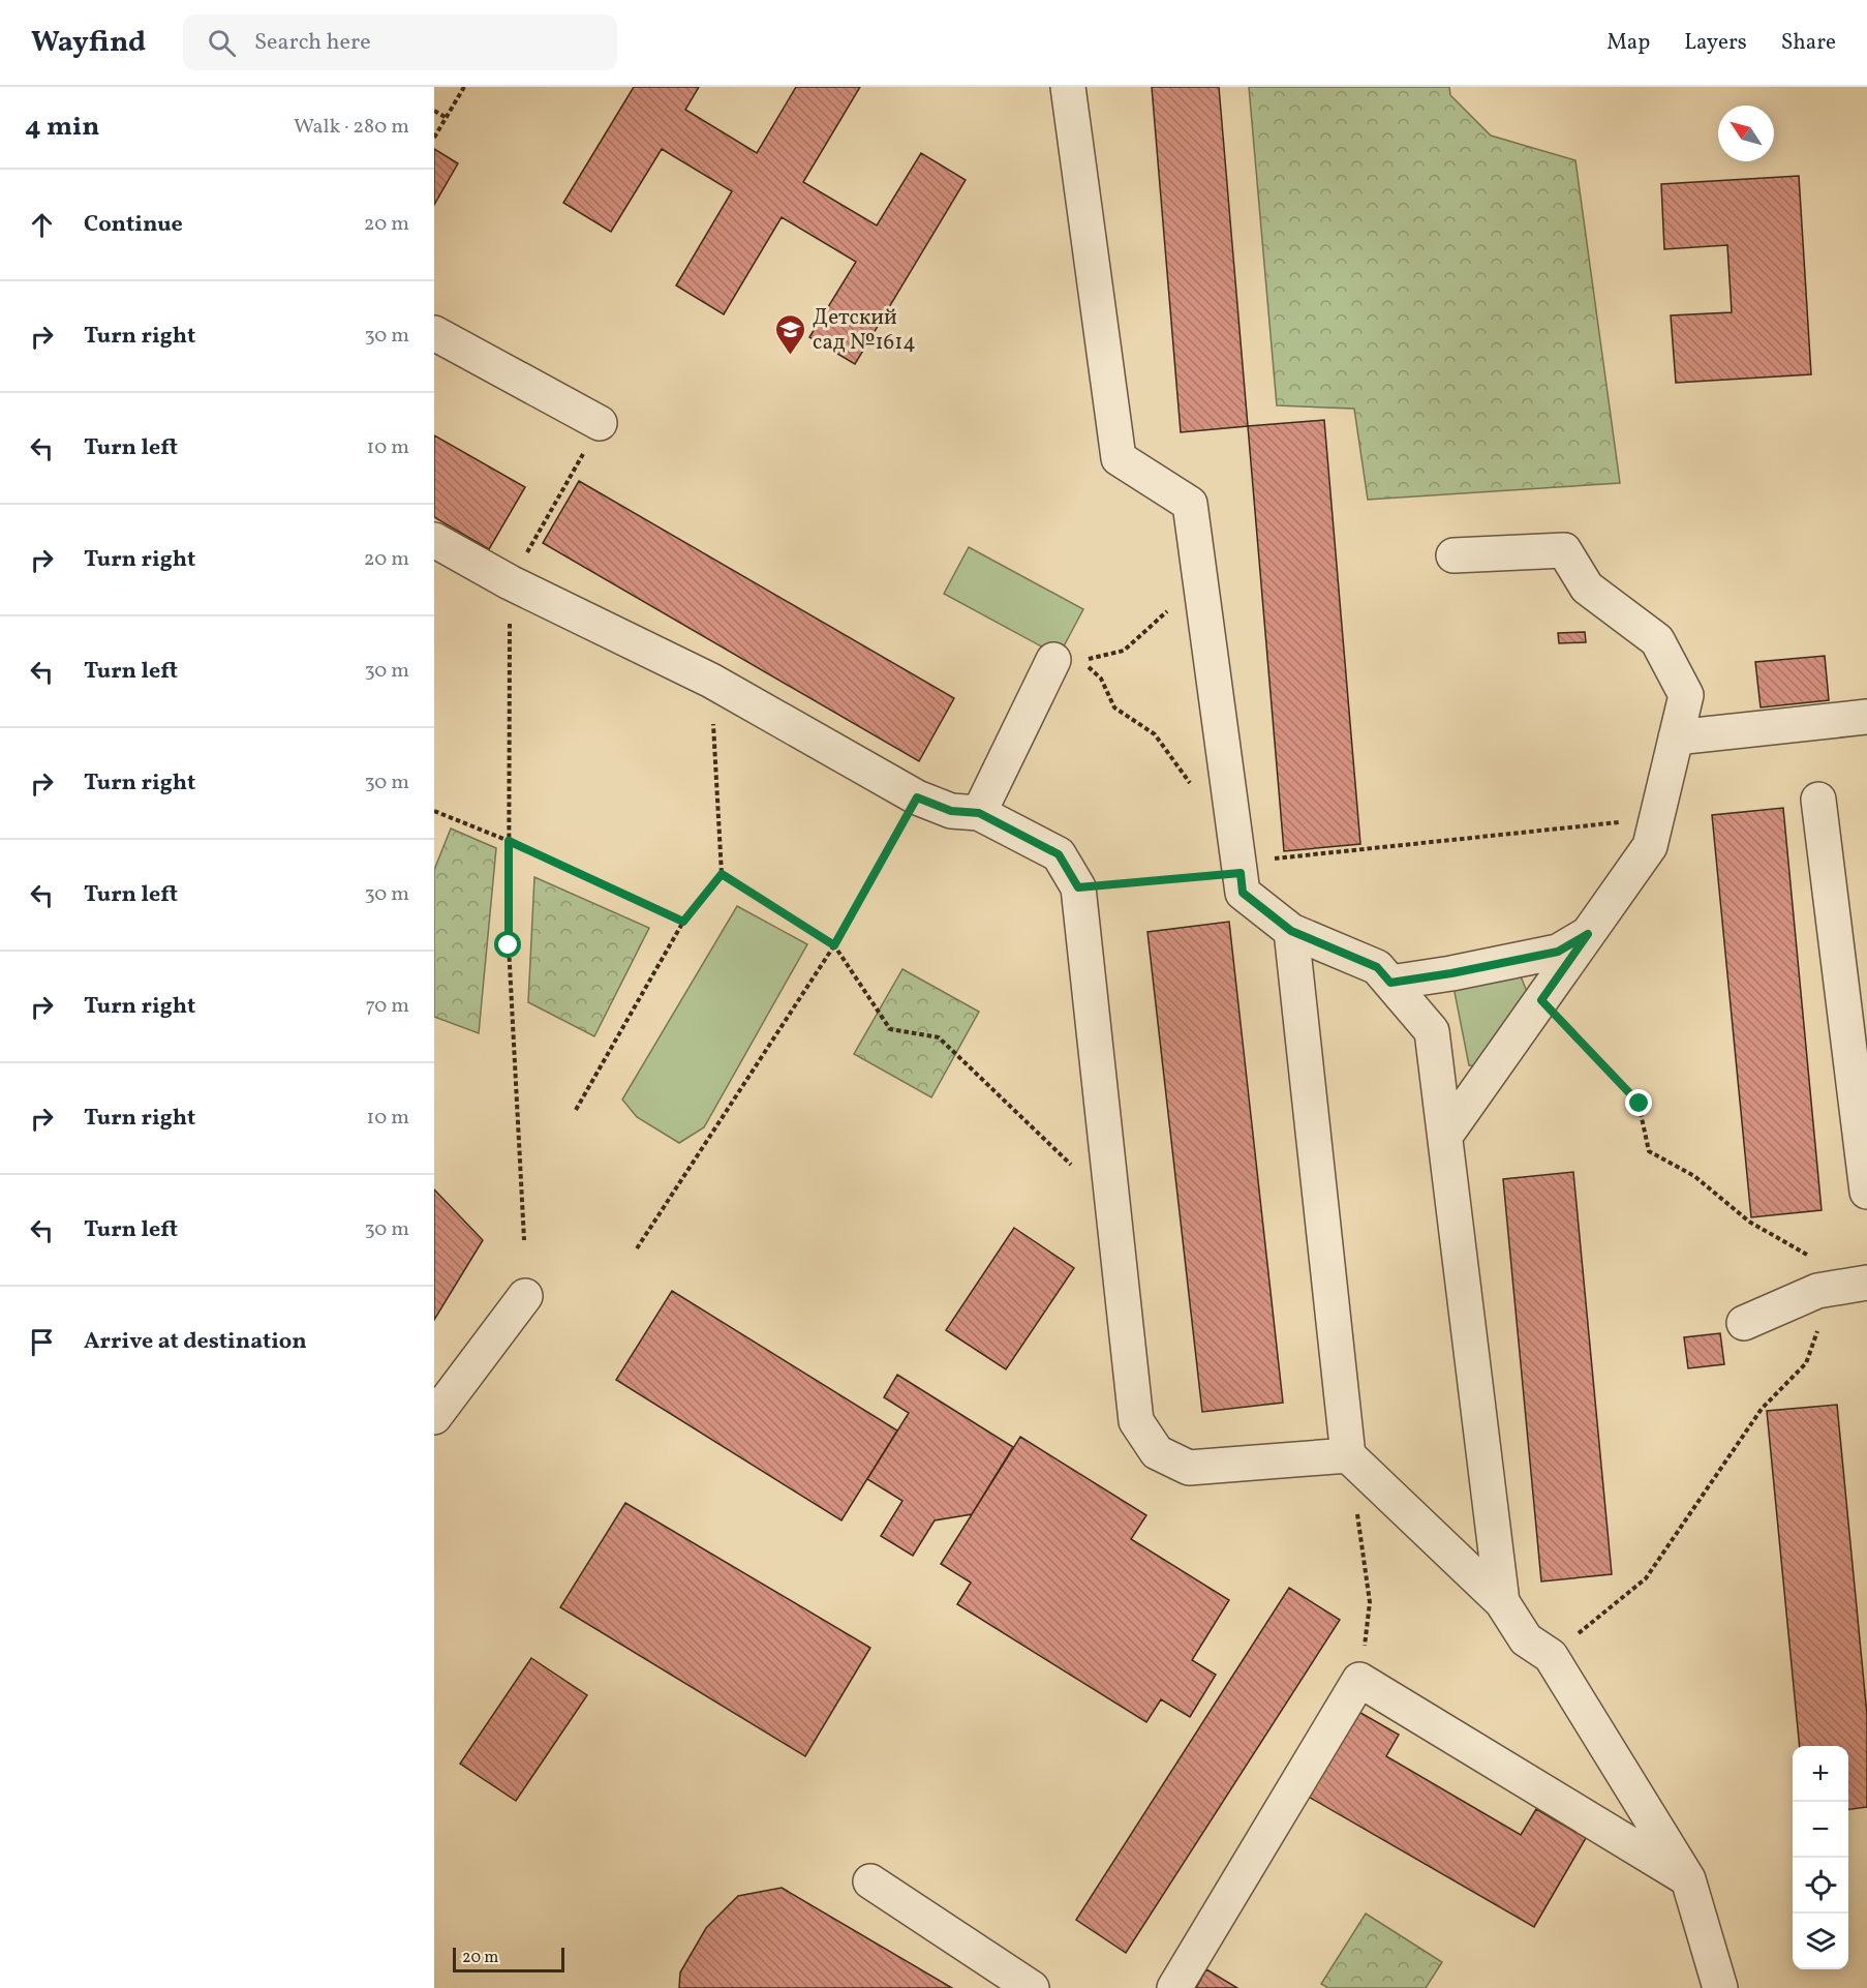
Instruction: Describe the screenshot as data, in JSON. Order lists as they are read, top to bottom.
{
  "places": {
    "school or university": ["Детский сад №1614"]
  },
  "scale_bar": "20 m",
  "north": "top left",
  "page": {
    "header": "Wayfind",
    "search": "Search here",
    "nav": ["Map", "Layers", "Share"],
    "heading": ["4 min", "Walk · 280 m"],
    "list": [
      ["Continue", "20 m"],
      ["Turn right", "30 m"],
      ["Turn left", "10 m"],
      ["Turn right", "20 m"],
      ["Turn left", "30 m"],
      ["Turn right", "30 m"],
      ["Turn left", "30 m"],
      ["Turn right", "70 m"],
      ["Turn right", "10 m"],
      ["Turn left", "30 m"],
      "Arrive at destination"
    ],
    "map_buttons": ["+", "−"],
    "scale": "20 m"
  }
}
